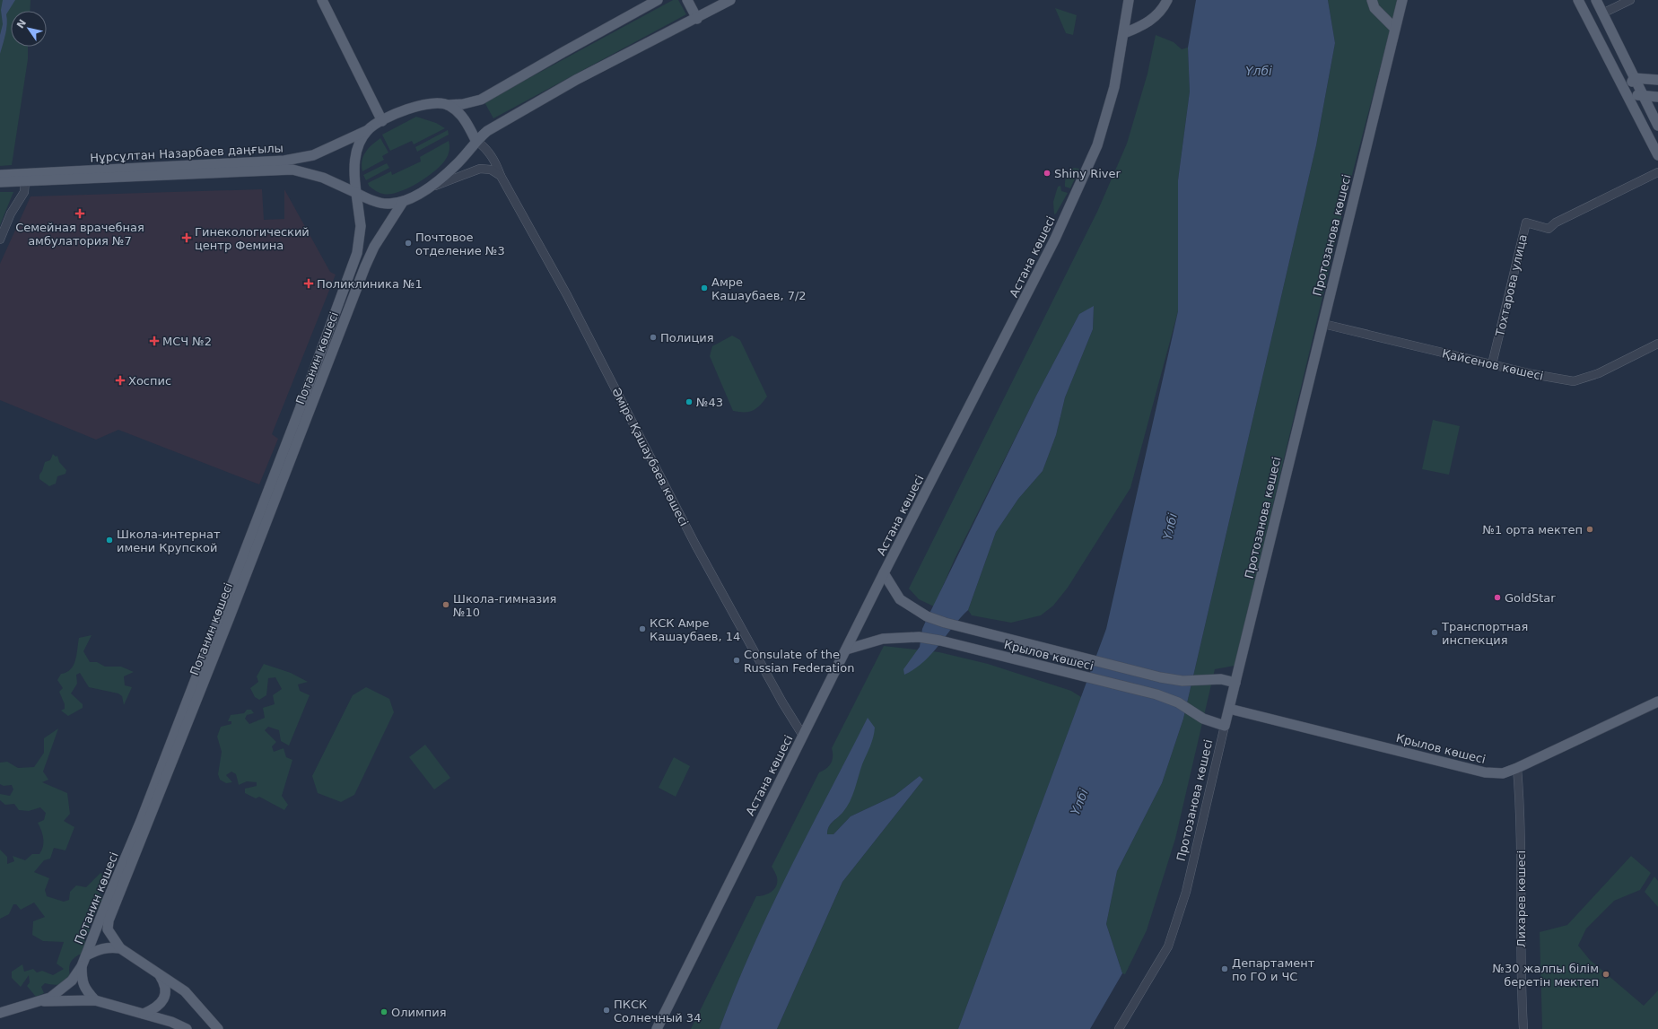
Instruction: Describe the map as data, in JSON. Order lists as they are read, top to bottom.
{
  "streets": {
    "main road": [
      "Нұрсұлтан Назарбаев даңғылы",
      "Протозанова көшесі",
      "Астана көшесі",
      "Потанин көшесі",
      "Крылов көшесі"
    ],
    "street": [
      "Тохтарова улица",
      "Қайсенов көшесі",
      "Әміре Қашаубаев көшесі",
      "Лихарев көшесі"
    ]
  },
  "crossings": [
    ["Нұрсұлтан Назарбаев даңғылы", "Потанин көшесі"],
    ["Нұрсұлтан Назарбаев даңғылы", "Әміре Қашаубаев көшесі"],
    ["Протозанова көшесі", "Қайсенов көшесі"],
    ["Протозанова көшесі", "Крылов көшесі"],
    ["Астана көшесі", "Әміре Қашаубаев көшесі"],
    ["Астана көшесі", "Крылов көшесі"],
    ["Тохтарова улица", "Қайсенов көшесі"],
    ["Потанин көшесі", "Әміре Қашаубаев көшесі"],
    ["Крылов көшесі", "Лихарев көшесі"]
  ],
  "water": ["Үлбі"],
  "places": {
    "other": [
      "Shiny River",
      "Почтовое отделение №3",
      "Амре Кашаубаев, 7/2",
      "Полиция",
      "№43",
      "№1 орта мектеп",
      "Школа-интернат имени Крупской",
      "GoldStar",
      "Школа-гимназия №10",
      "КСК Амре Кашаубаев, 14",
      "Транспортная инспекция",
      "Consulate of the Russian Federation",
      "Департамент по ГО и ЧС",
      "№30 жалпы білім беретін мектеп",
      "ПКСК Солнечный 34",
      "Олимпия"
    ],
    "health": [
      "Семейная врачебная амбулатория №7",
      "Гинекологический центр Фемина",
      "Поликлиника №1",
      "МСЧ №2",
      "Хоспис"
    ]
  },
  "north": "top left"
}
